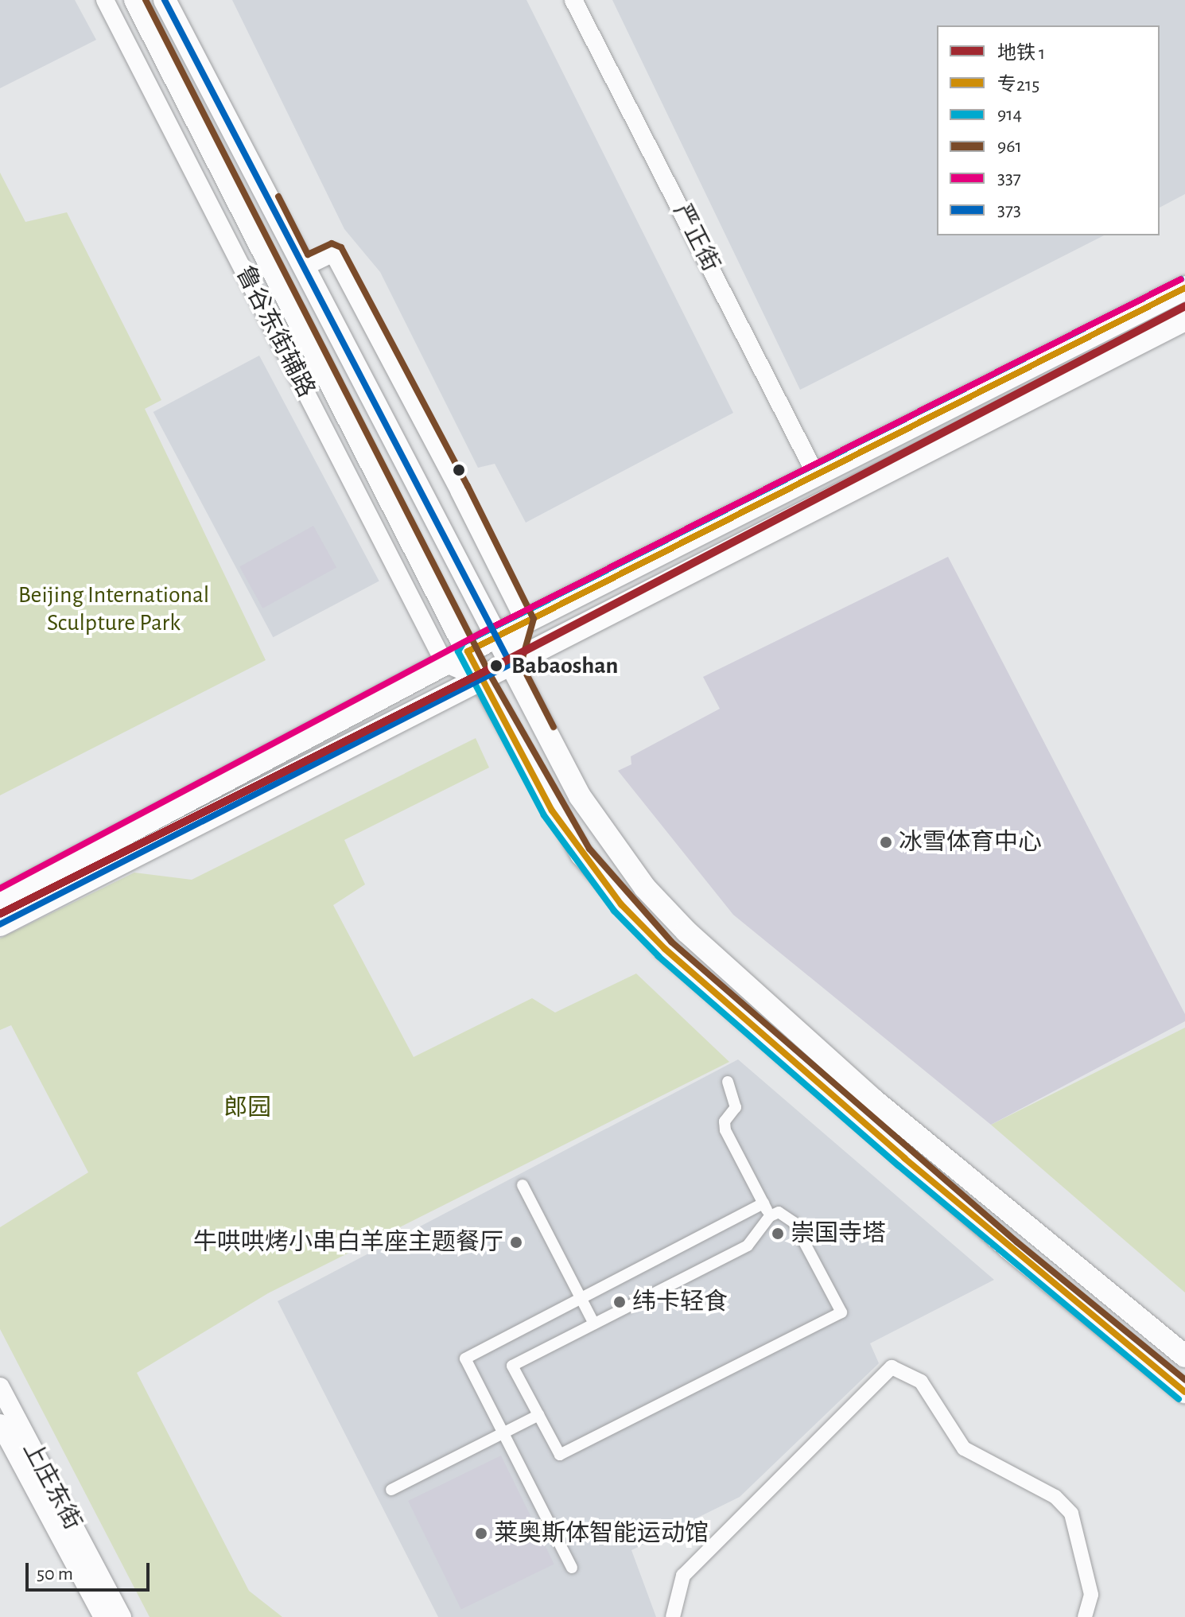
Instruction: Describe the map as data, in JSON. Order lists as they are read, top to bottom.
{
  "streets": {
    "main road": ["上庄东街"],
    "street": ["严正街", "鲁谷东街辅路"]
  },
  "parks": ["Beijing International Sculpture Park", "郎园"],
  "places": [
    "Babaoshan",
    "冰雪体育中心",
    "崇国寺塔",
    "牛哄哄烤小串白羊座主题餐厅",
    "纬卡轻食",
    "莱奥斯体智能运动馆"
  ],
  "lines": [
    "transit line 961",
    "transit line 373",
    "transit line 914",
    "transit line 337",
    "transit line 专215",
    "metro line 1"
  ],
  "legend": [
    "地铁 1",
    "专215",
    "914",
    "961",
    "337",
    "373"
  ],
  "scale_bar": "50 m"
}
